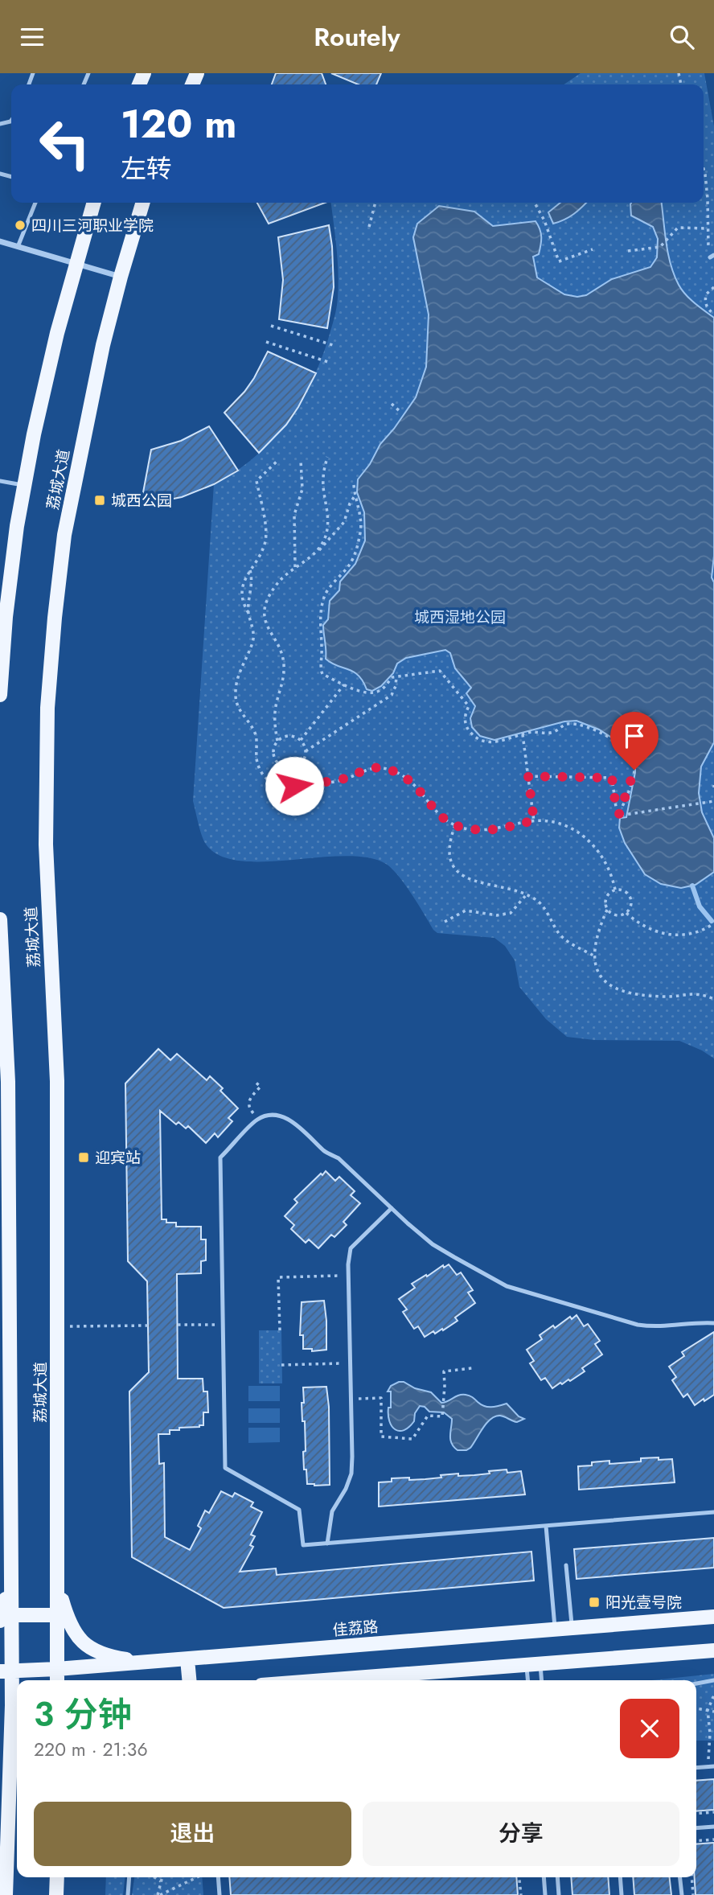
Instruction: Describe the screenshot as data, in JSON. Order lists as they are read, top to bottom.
{
  "streets": {
    "main road": ["荔城大道", "佳荔路"]
  },
  "crossings": [
    ["荔城大道", "佳荔路"]
  ],
  "parks": ["城西湿地公园"],
  "places": {
    "other": ["四川三河职业学院"],
    "transit": ["城西公园", "迎宾站", "阳光壹号院"]
  },
  "page": {
    "header": "Routely",
    "turn": ["120 m", "左转"],
    "heading": ["3 分钟", "220 m · 21:36"],
    "buttons": ["退出", "分享"]
  }
}
